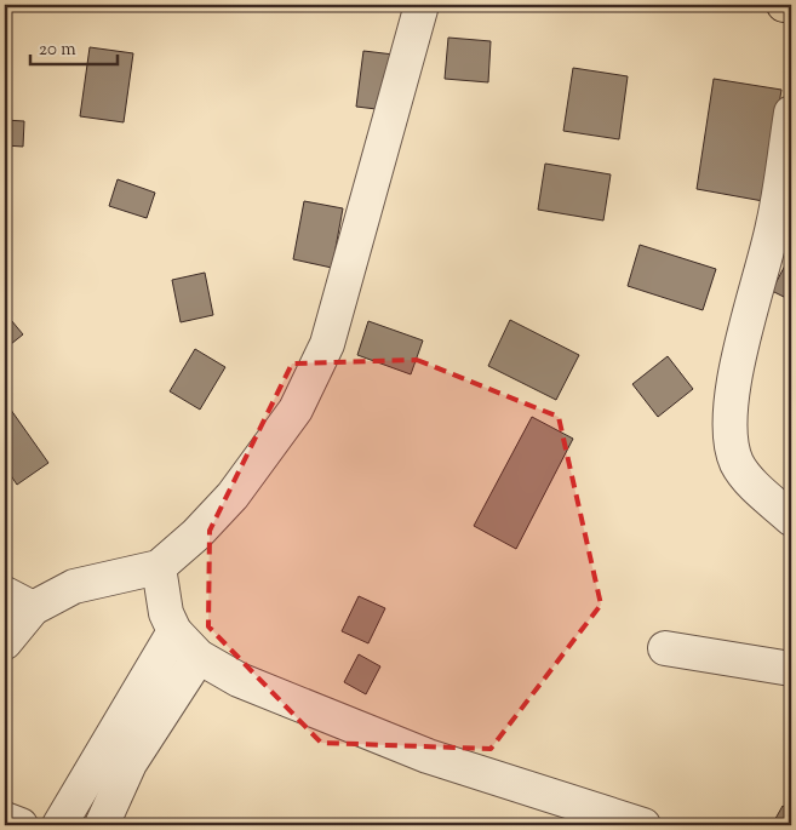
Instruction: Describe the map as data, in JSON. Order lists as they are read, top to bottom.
{
  "scale_bar": "20 m"
}
